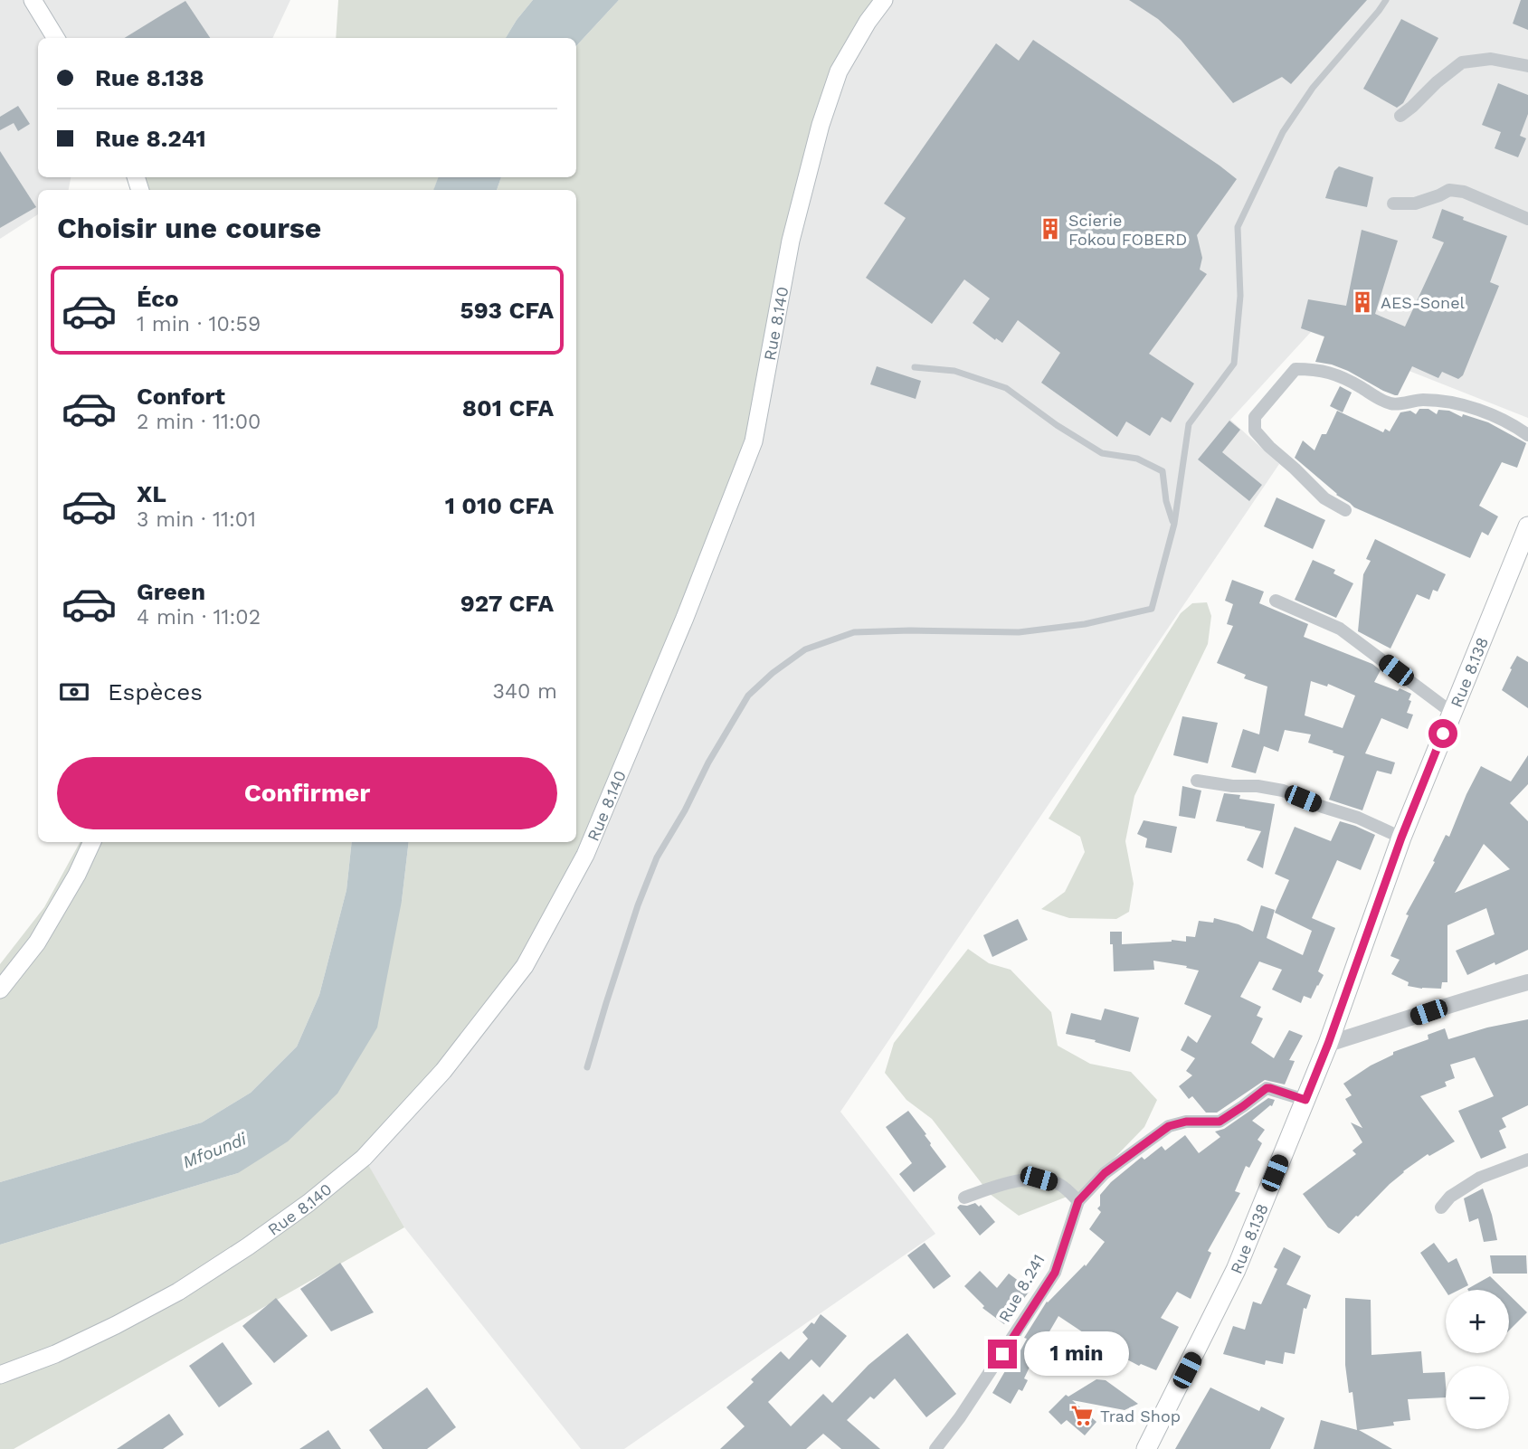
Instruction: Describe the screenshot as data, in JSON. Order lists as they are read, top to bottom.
{
  "streets": {
    "main road": ["Rue 8.140", "Rue 8.138"],
    "street": ["Rue 8.241"]
  },
  "crossings": [
    ["Rue 8.138", "Rue 8.241"]
  ],
  "water": ["Mfoundi"],
  "places": {
    "building": ["Scierie Fokou FOBERD", "AES-Sonel"],
    "supermarket": ["Trad Shop"]
  },
  "page": {
    "banner": ["Rue 8.138", "Rue 8.241"],
    "heading": "Choisir une course",
    "list": [
      {
        "name": "Éco",
        "note": "1 min · 10:59",
        "value": "593 CFA"
      },
      {
        "name": "Confort",
        "note": "2 min · 11:00",
        "value": "801 CFA"
      },
      {
        "name": "XL",
        "note": "3 min · 11:01",
        "value": "1 010 CFA"
      },
      {
        "name": "Green",
        "note": "4 min · 11:02",
        "value": "927 CFA"
      }
    ],
    "pay": ["Espèces", "340 m"],
    "buttons": "Confirmer",
    "map_buttons": ["+", "−"],
    "bubble": "1 min"
  }
}
